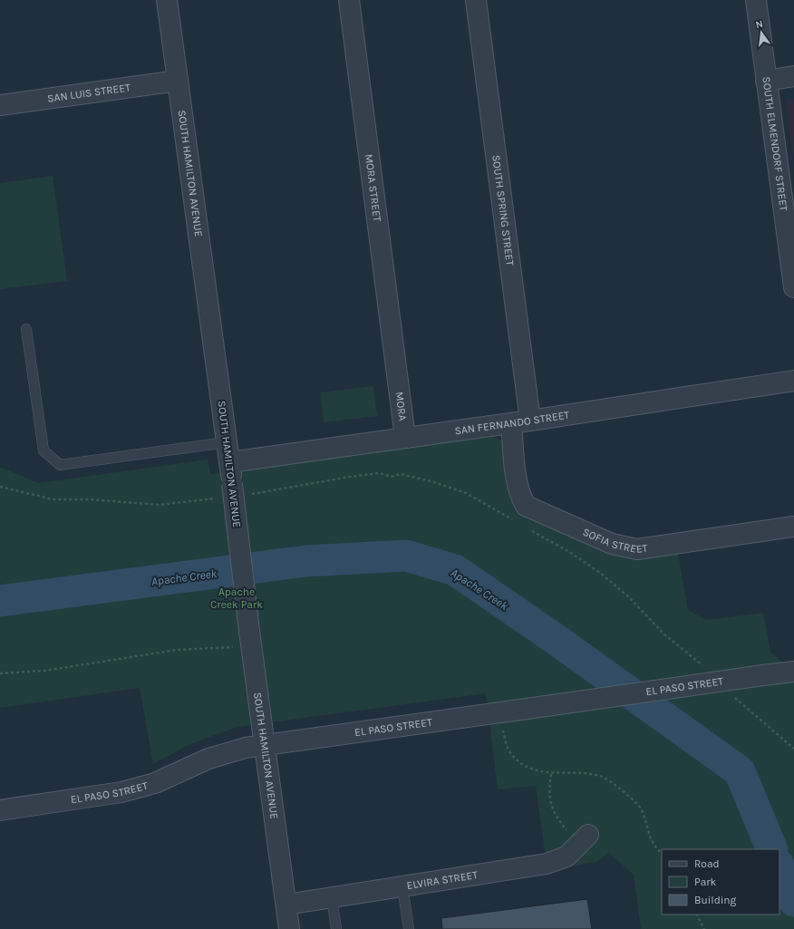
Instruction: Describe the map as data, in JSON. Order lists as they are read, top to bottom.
{
  "streets": {
    "street": [
      "SAN LUIS STREET",
      "SOUTH ELMENDORF STREET",
      "SOUTH HAMILTON AVENUE",
      "MORA STREET",
      "SOUTH SPRING STREET",
      "MORA",
      "SAN FERNANDO STREET",
      "SOFIA STREET",
      "EL PASO STREET",
      "ELVIRA STREET"
    ]
  },
  "crossings": [
    ["SAN LUIS STREET", "SOUTH HAMILTON AVENUE"],
    ["SOUTH HAMILTON AVENUE", "SAN FERNANDO STREET"],
    ["SOUTH HAMILTON AVENUE", "EL PASO STREET"],
    ["SOUTH HAMILTON AVENUE", "ELVIRA STREET"],
    ["MORA STREET", "MORA"],
    ["SOUTH SPRING STREET", "SAN FERNANDO STREET"],
    ["SOUTH SPRING STREET", "SOFIA STREET"],
    ["MORA", "SAN FERNANDO STREET"],
    ["SAN FERNANDO STREET", "SOFIA STREET"]
  ],
  "water": ["Apache Creek"],
  "parks": ["Apache Creek Park"],
  "legend": ["Road", "Park", "Building"],
  "north": "top"
}
